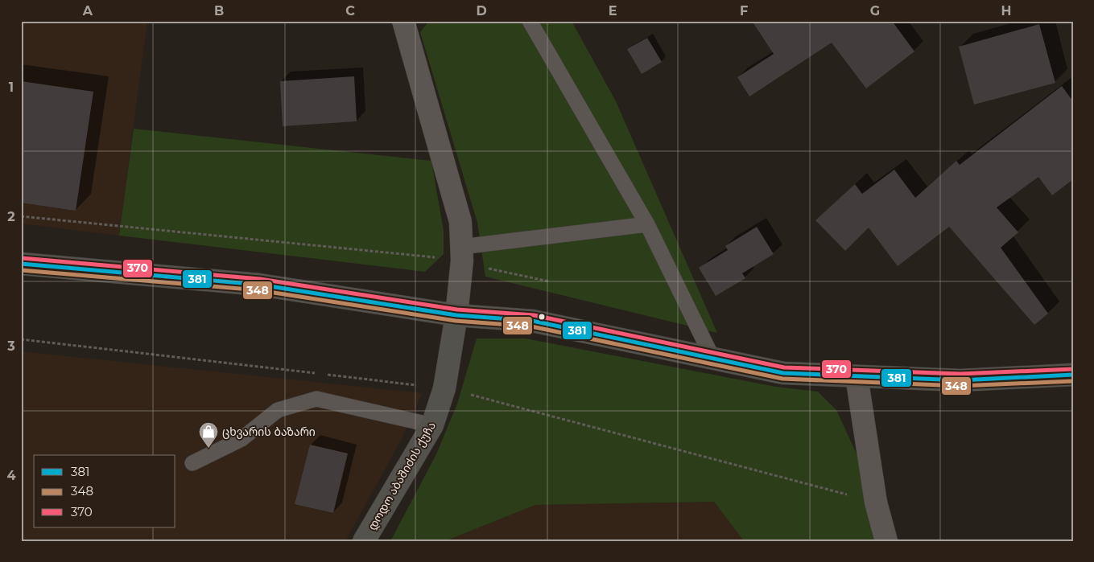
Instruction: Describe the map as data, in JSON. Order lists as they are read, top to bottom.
{
  "streets": {
    "street": ["დოდო აბაშიძის ქუჩა"]
  },
  "places": {
    "shop": ["ცხვარის ბაზარი"]
  },
  "lines": ["transit line 370", "transit line 381", "transit line 348"],
  "legend": ["381", "348", "370"],
  "grid": {
    "columns": [
      "A",
      "B",
      "C",
      "D",
      "E",
      "F",
      "G",
      "H"
    ],
    "rows": [
      "1",
      "2",
      "3",
      "4"
    ]
  }
}
